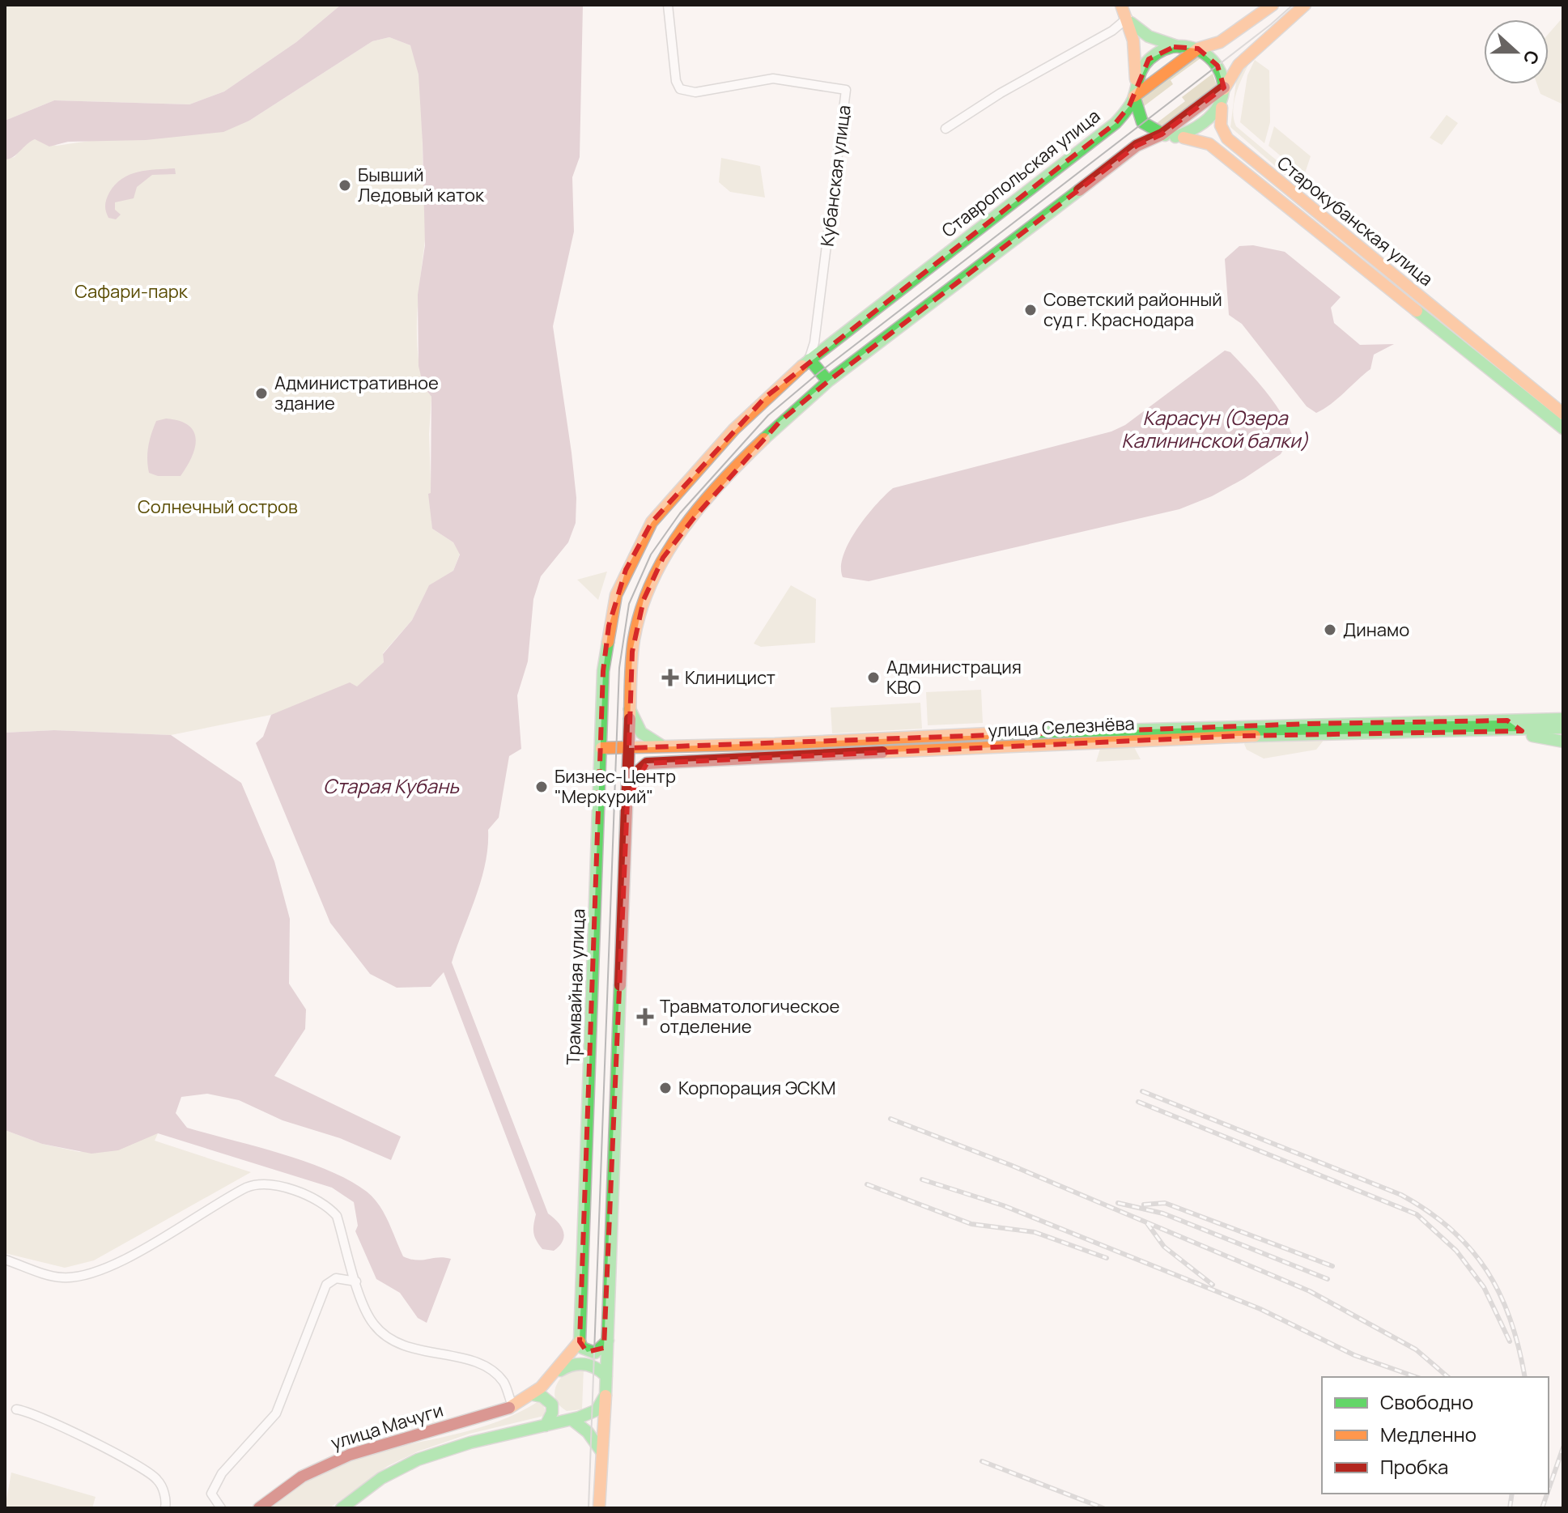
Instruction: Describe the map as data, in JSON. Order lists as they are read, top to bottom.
{
  "streets": {
    "main road": [
      "Ставропольская улица",
      "Старокубанская улица",
      "улица Селезнёва",
      "Трамвайная улица",
      "улица Мачуги"
    ],
    "street": ["Кубанская улица"]
  },
  "crossings": [
    ["Ставропольская улица", "Кубанская улица"],
    ["Ставропольская улица", "Трамвайная улица"],
    ["улица Селезнёва", "Трамвайная улица"],
    ["Трамвайная улица", "улица Мачуги"]
  ],
  "water": ["Карасун (Озера Калининской балки)", "Старая Кубань"],
  "parks": ["Сафари-парк", "Солнечный остров"],
  "places": {
    "other": [
      "Бывший Ледовый каток",
      "Советский районный суд г. Краснодара",
      "Административное здание",
      "Динамо",
      "Администрация КВО",
      "Бизнес-Центр \"Меркурий\"",
      "Корпорация ЭСКМ"
    ],
    "health": ["Клиницист", "Травматологическое отделение"]
  },
  "legend": ["Свободно", "Медленно", "Пробка"],
  "north": "right"
}
